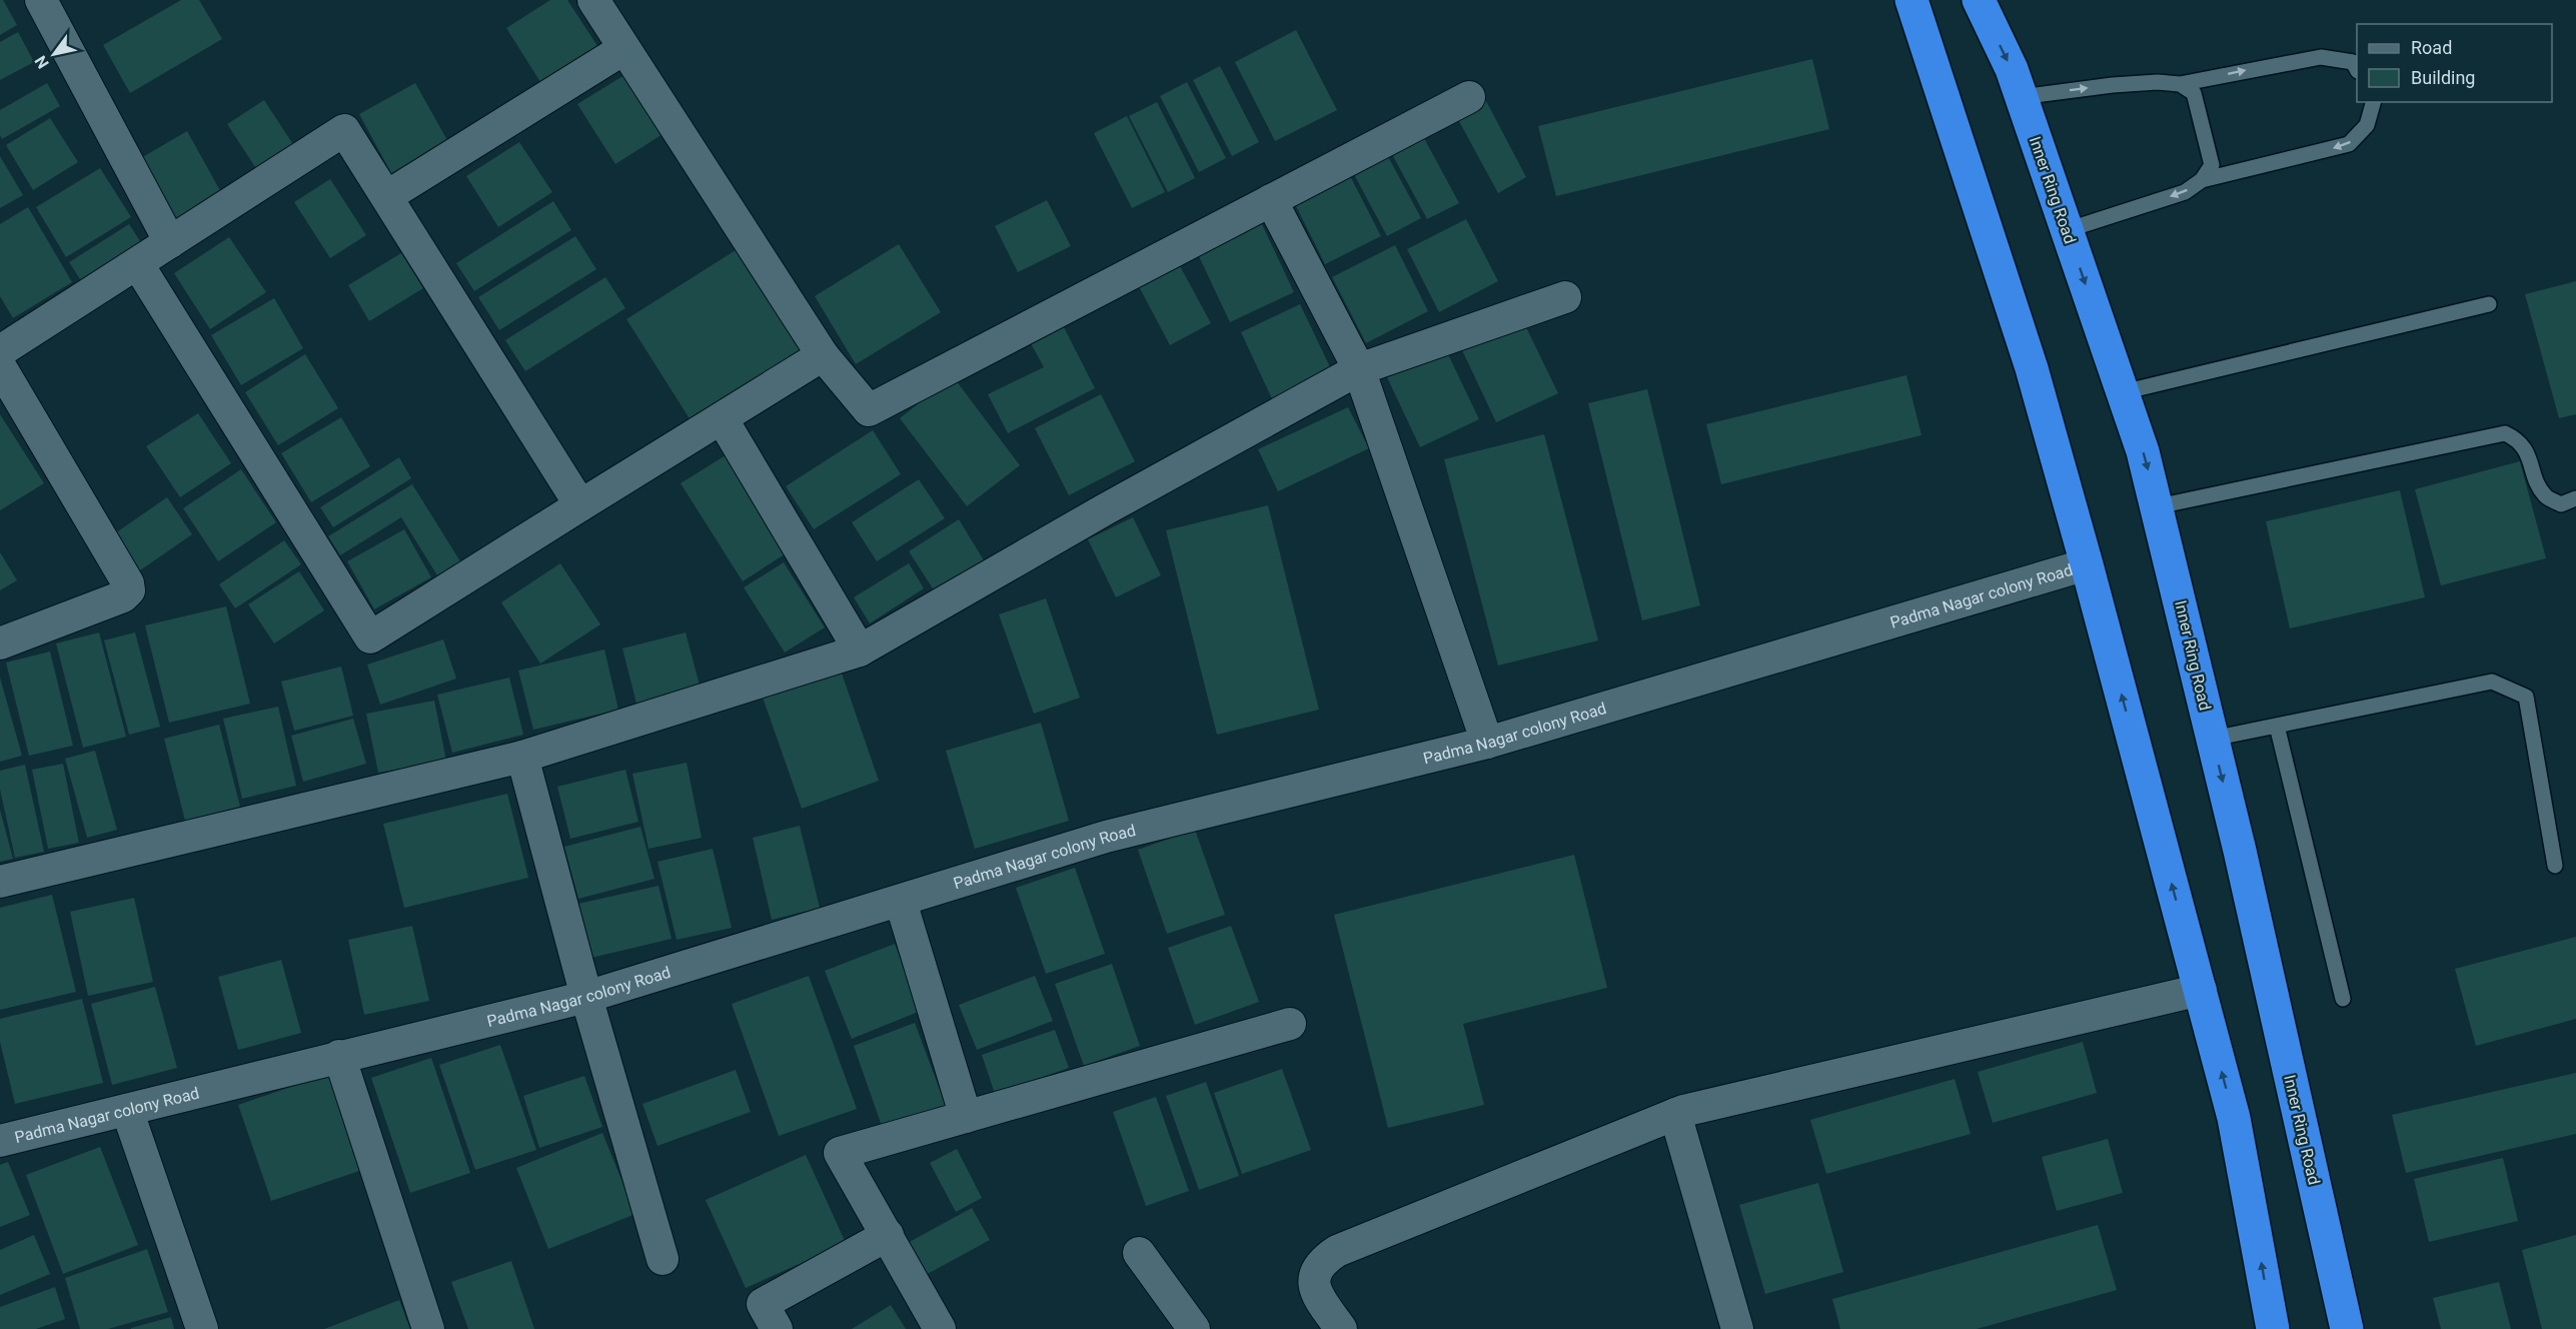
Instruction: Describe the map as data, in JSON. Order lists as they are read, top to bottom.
{
  "streets": {
    "highway": ["Inner Ring Road"],
    "street": ["Padma Nagar colony Road"]
  },
  "legend": ["Road", "Building"],
  "north": "bottom left"
}
